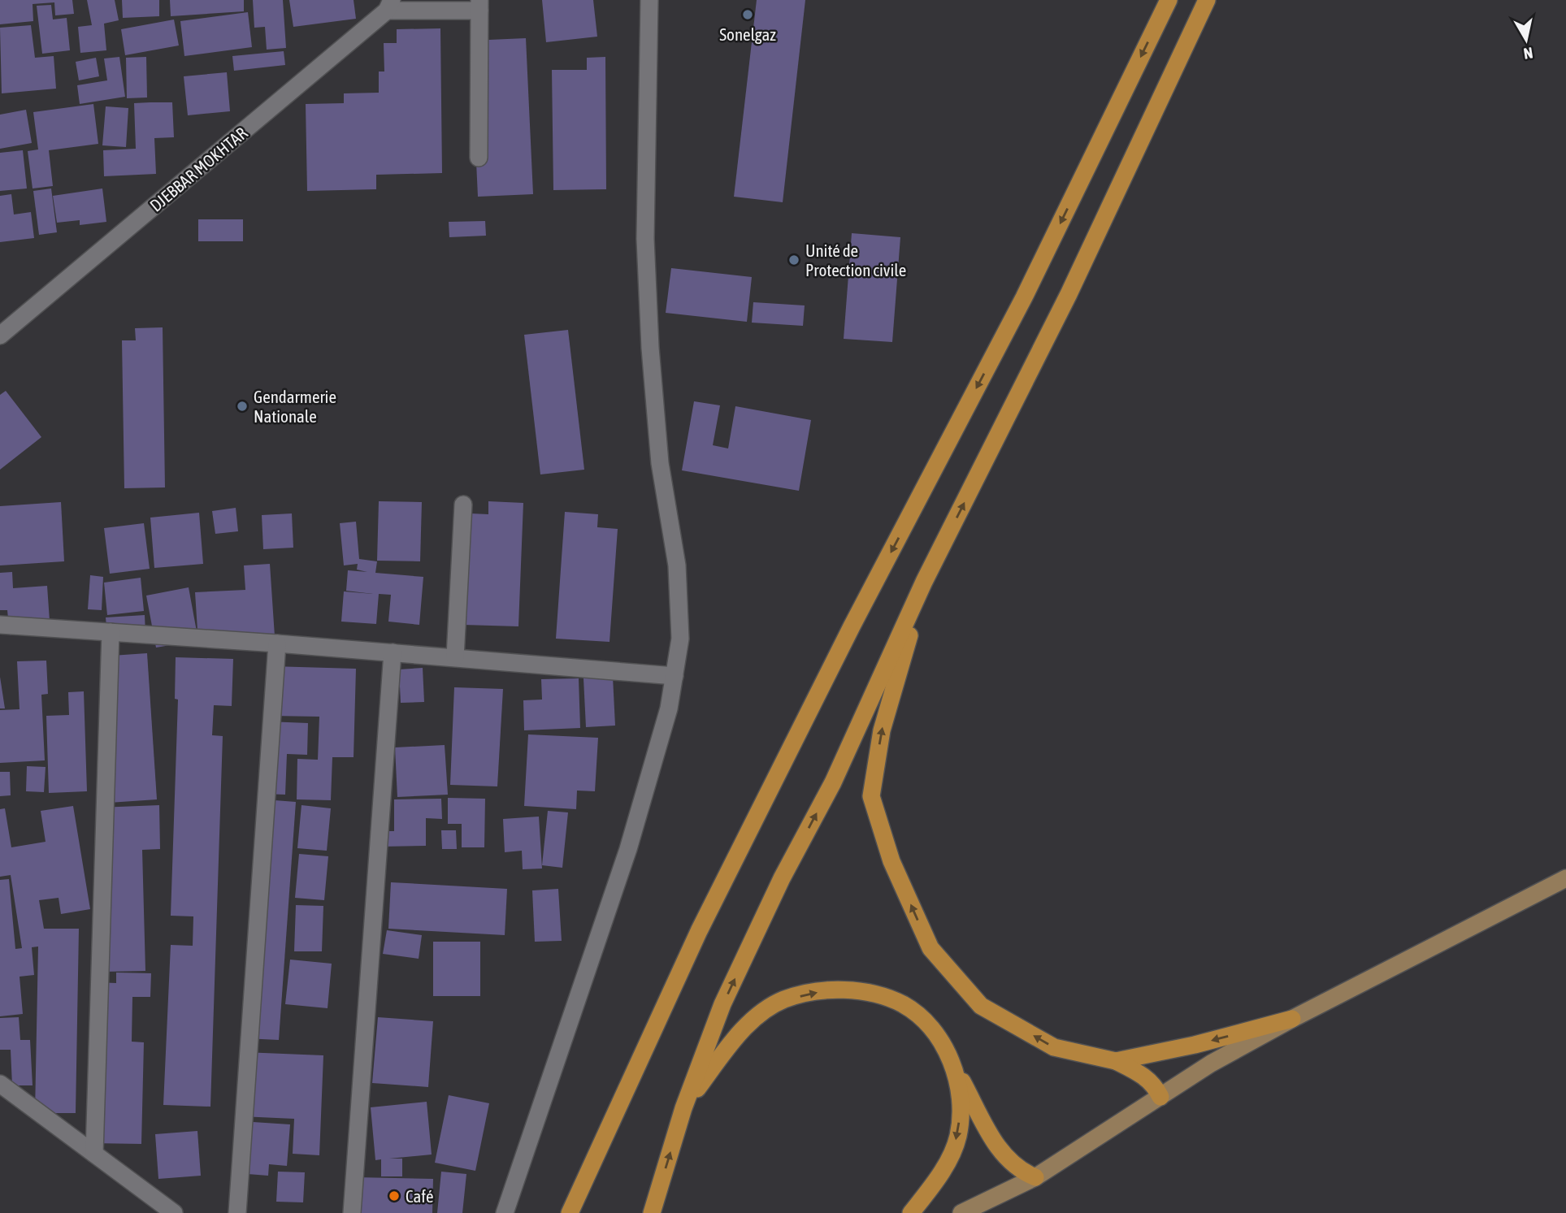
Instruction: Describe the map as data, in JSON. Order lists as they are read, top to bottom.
{
  "streets": {
    "street": ["DJEBBAR MOKHTAR"]
  },
  "places": [
    "Sonelgaz",
    "Unité de Protection civile",
    "Gendarmerie Nationale",
    "Café"
  ],
  "north": "bottom"
}
